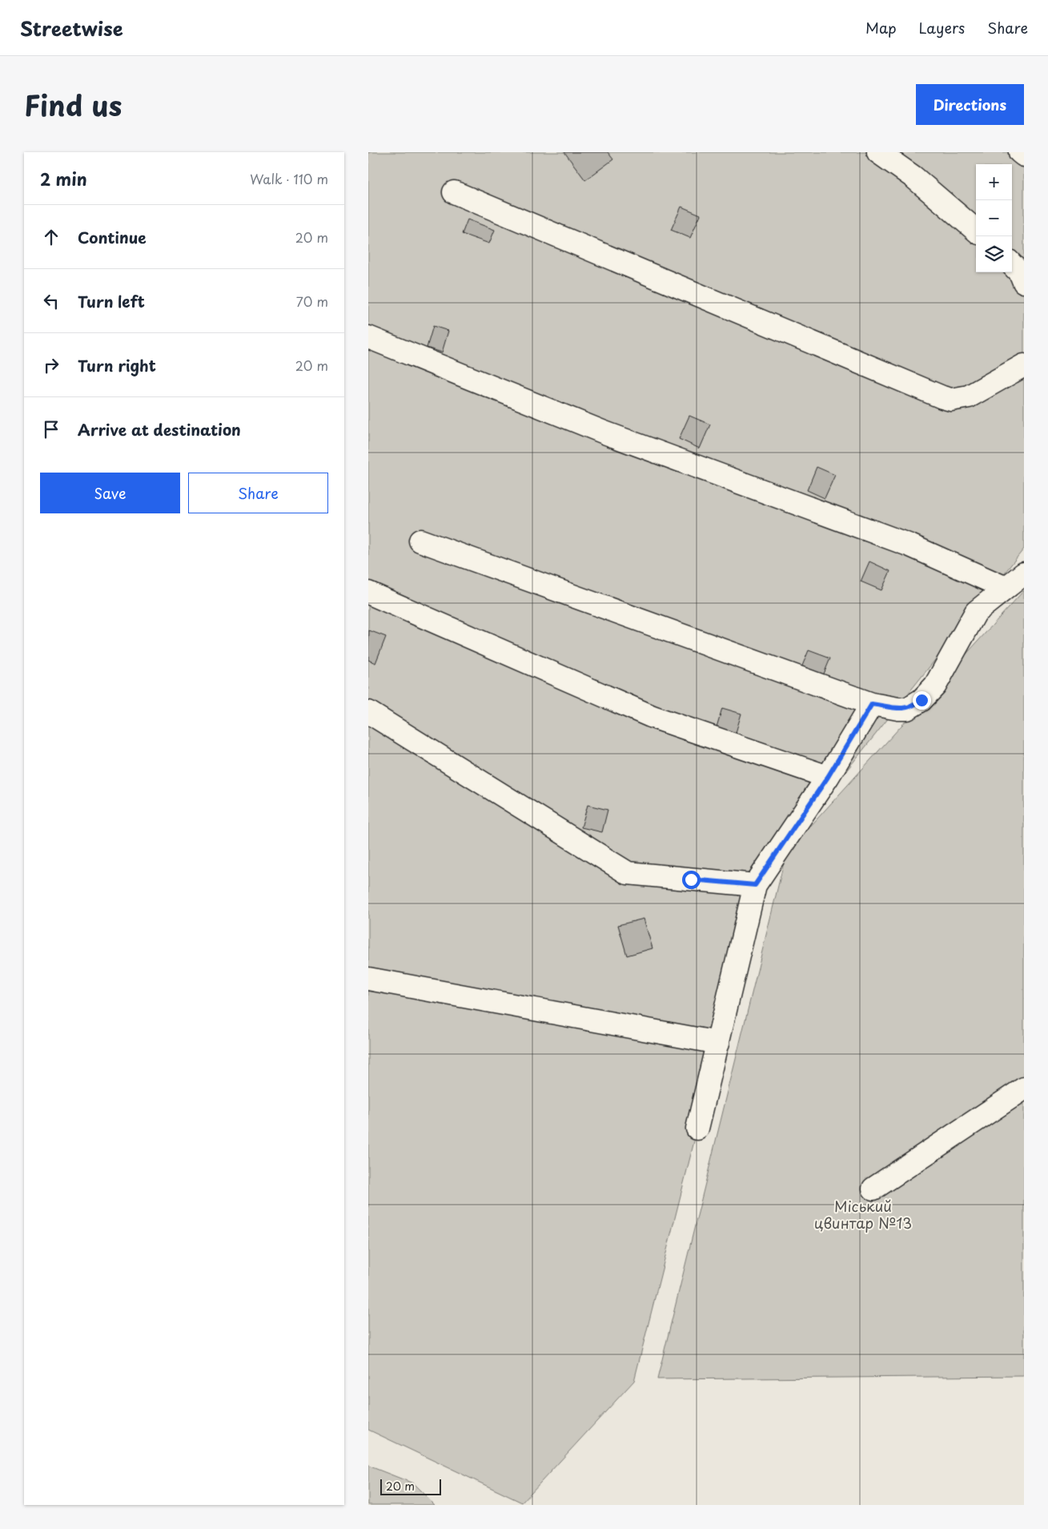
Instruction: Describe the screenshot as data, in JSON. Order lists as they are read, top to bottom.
{
  "parks": ["Міський цвинтар №13"],
  "scale_bar": "20 m",
  "page": {
    "header": "Streetwise",
    "nav": ["Map", "Layers", "Share"],
    "title": "Find us",
    "buttons": [
      "Directions",
      ["Save", "Share"]
    ],
    "heading": ["2 min", "Walk · 110 m"],
    "map_buttons": ["+", "−"],
    "list": [
      ["Continue", "20 m"],
      ["Turn left", "70 m"],
      ["Turn right", "20 m"],
      "Arrive at destination"
    ],
    "scale": "20 m"
  }
}
